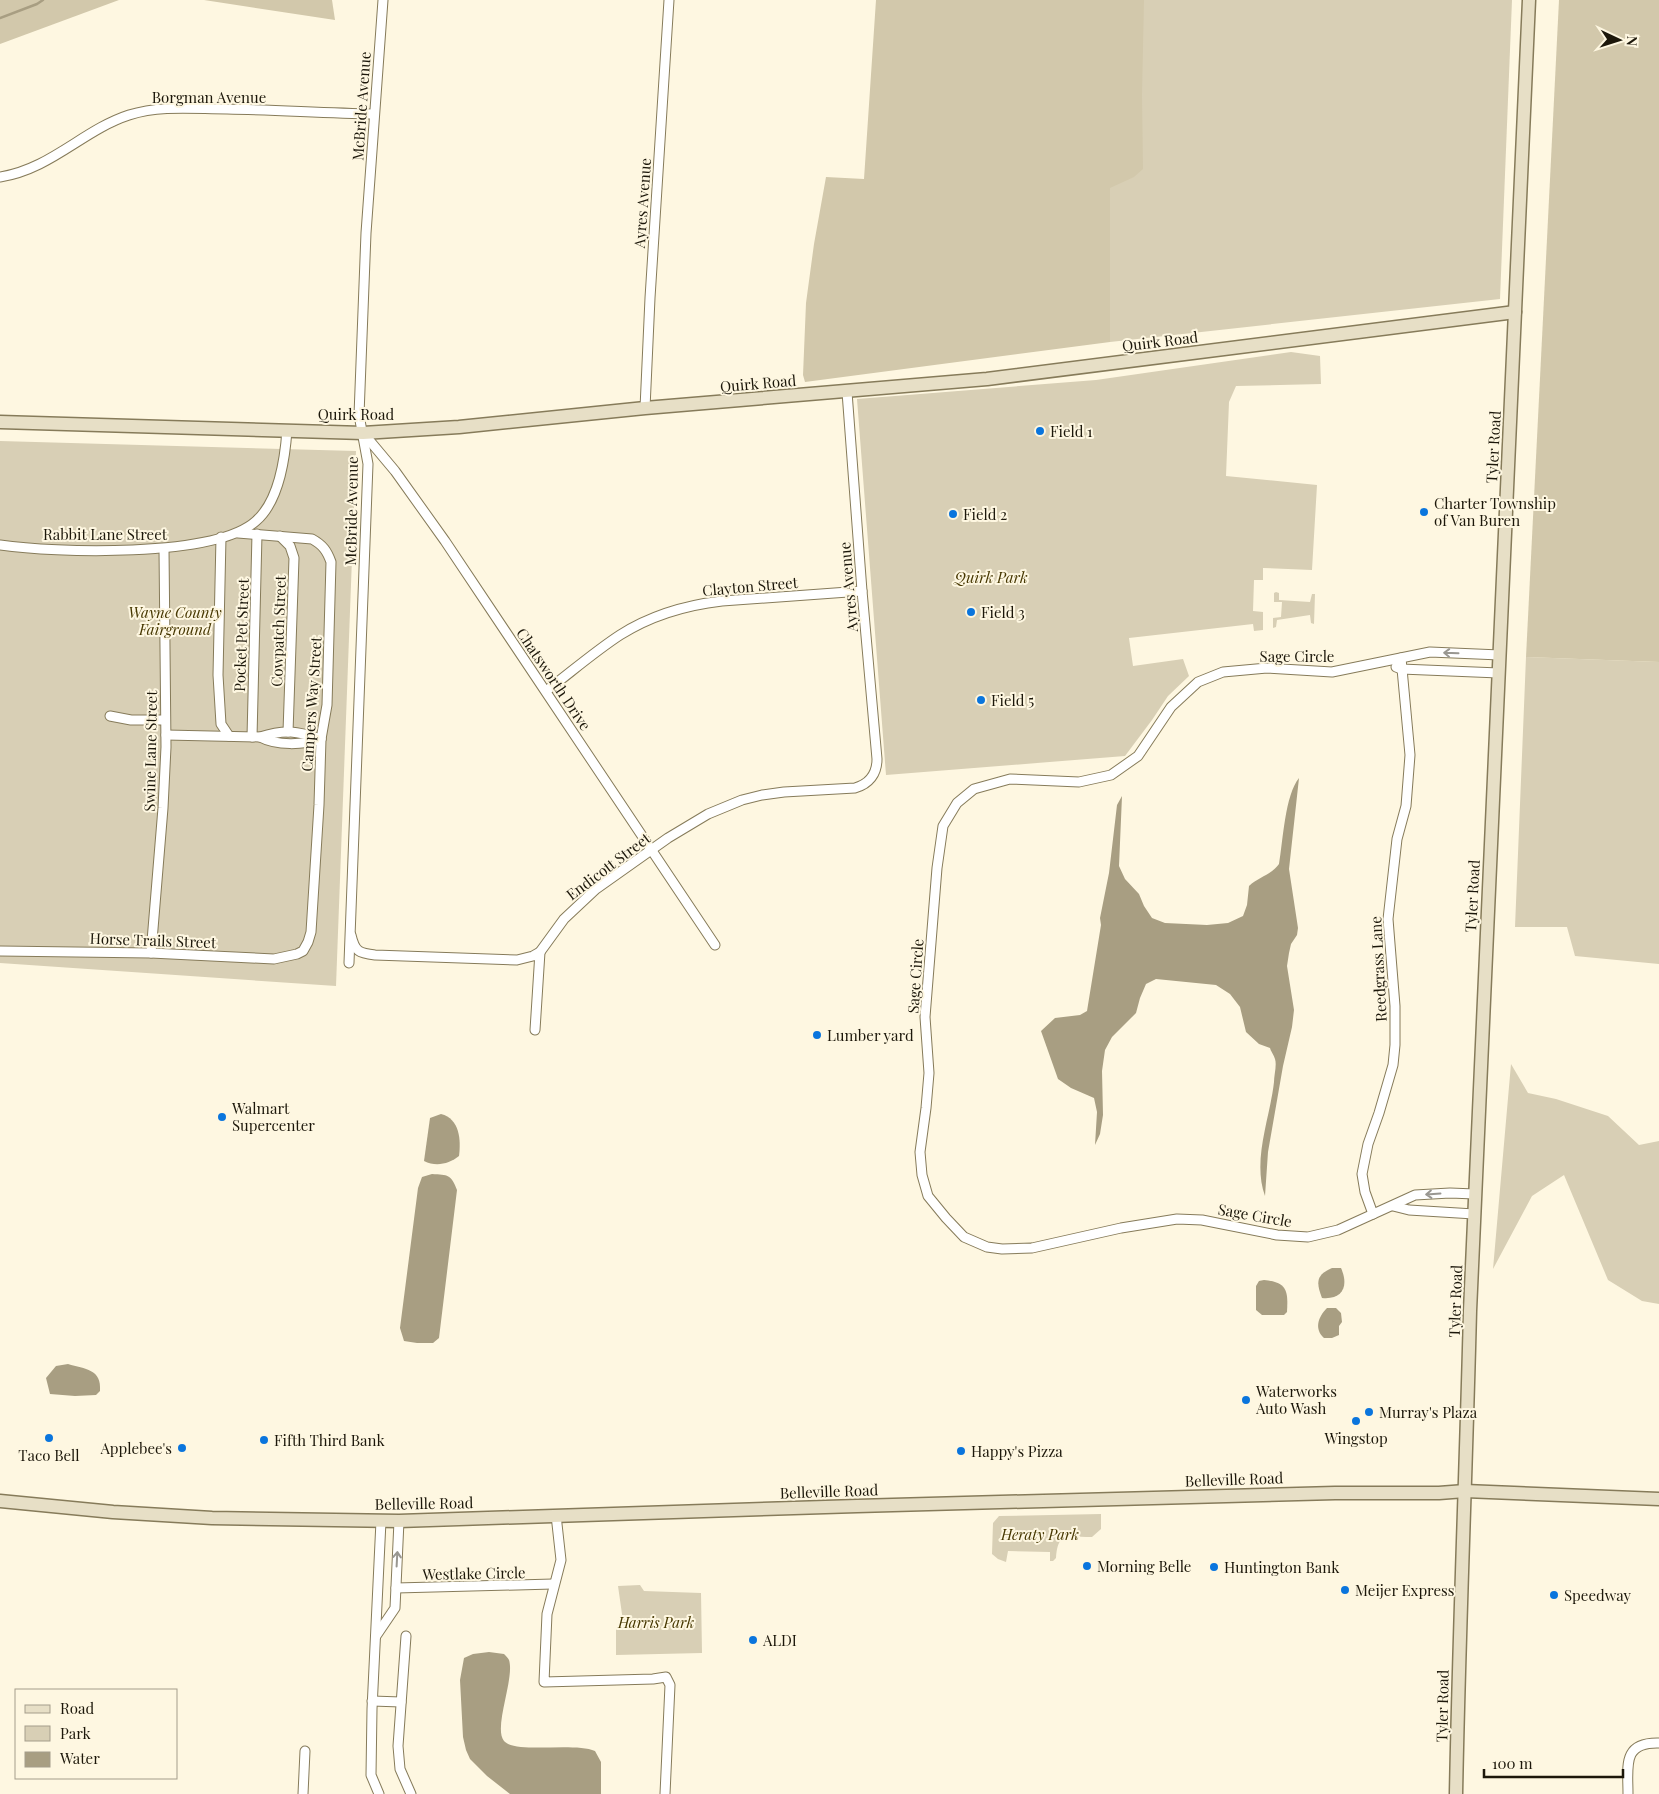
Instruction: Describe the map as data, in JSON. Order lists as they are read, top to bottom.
{
  "streets": {
    "street": [
      "Borgman Avenue",
      "McBride Avenue",
      "Ayres Avenue",
      "Quirk Road",
      "Tyler Road",
      "Rabbit Lane Street",
      "Clayton Street",
      "Cowpatch Street",
      "Pocket Pet Street",
      "Sage Circle",
      "Chatsworth Drive",
      "Campers Way Street",
      "Swine Lane Street",
      "Endicott Street",
      "Horse Trails Street",
      "Reedgrass Lane",
      "Belleville Road",
      "Westlake Circle"
    ]
  },
  "crossings": [
    ["Borgman Avenue", "McBride Avenue"],
    ["McBride Avenue", "Quirk Road"],
    ["McBride Avenue", "Chatsworth Drive"],
    ["Ayres Avenue", "Quirk Road"],
    ["Ayres Avenue", "Clayton Street"],
    ["Ayres Avenue", "Endicott Street"],
    ["Quirk Road", "Tyler Road"],
    ["Quirk Road", "Rabbit Lane Street"],
    ["Quirk Road", "Chatsworth Drive"],
    ["Tyler Road", "Sage Circle"],
    ["Tyler Road", "Belleville Road"],
    ["Rabbit Lane Street", "Campers Way Street"],
    ["Rabbit Lane Street", "Swine Lane Street"],
    ["Clayton Street", "Chatsworth Drive"],
    ["Cowpatch Street", "Campers Way Street"],
    ["Pocket Pet Street", "Campers Way Street"],
    ["Sage Circle", "Reedgrass Lane"],
    ["Chatsworth Drive", "Endicott Street"],
    ["Campers Way Street", "Horse Trails Street"],
    ["Swine Lane Street", "Horse Trails Street"]
  ],
  "parks": [
    "Quirk Park",
    "Wayne County Fairground",
    "Heraty Park",
    "Harris Park"
  ],
  "places": [
    "Field 1",
    "Charter Township of Van Buren",
    "Field 2",
    "Field 3",
    "Field 5",
    "Lumber yard",
    "Walmart Supercenter",
    "Waterworks Auto Wash",
    "Murray's Plaza",
    "Wingstop",
    "Taco Bell",
    "Fifth Third Bank",
    "Applebee's",
    "Happy's Pizza",
    "Morning Belle",
    "Huntington Bank",
    "Meijer Express",
    "Speedway",
    "ALDI"
  ],
  "legend": ["Road", "Park", "Water"],
  "scale_bar": "100 m",
  "north": "right"
}
